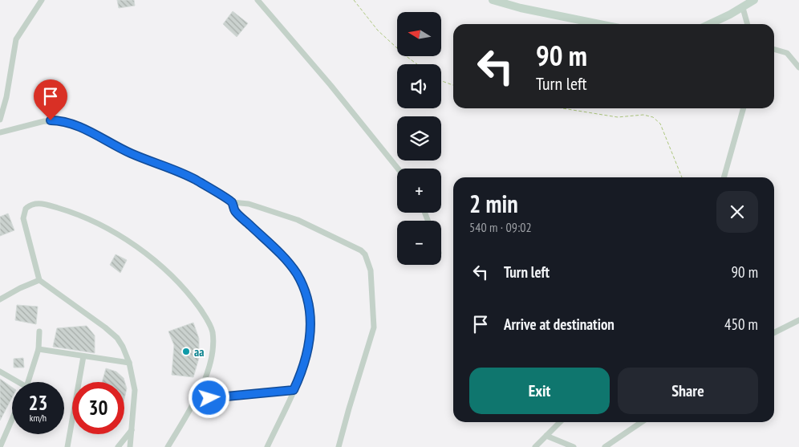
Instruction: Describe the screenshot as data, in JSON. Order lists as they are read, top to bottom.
{
  "places": ["aa"],
  "north": "left",
  "page": {
    "map_buttons": ["+", "−"],
    "turn": ["90 m", "Turn left"],
    "heading": ["2 min", "540 m · 09:02"],
    "list": [
      {
        "name": "Turn left",
        "value": "90 m"
      },
      {
        "name": "Arrive at destination",
        "value": "450 m"
      }
    ],
    "buttons": ["Exit", "Share"],
    "speed": "23 km/h",
    "limit": "30"
  }
}
